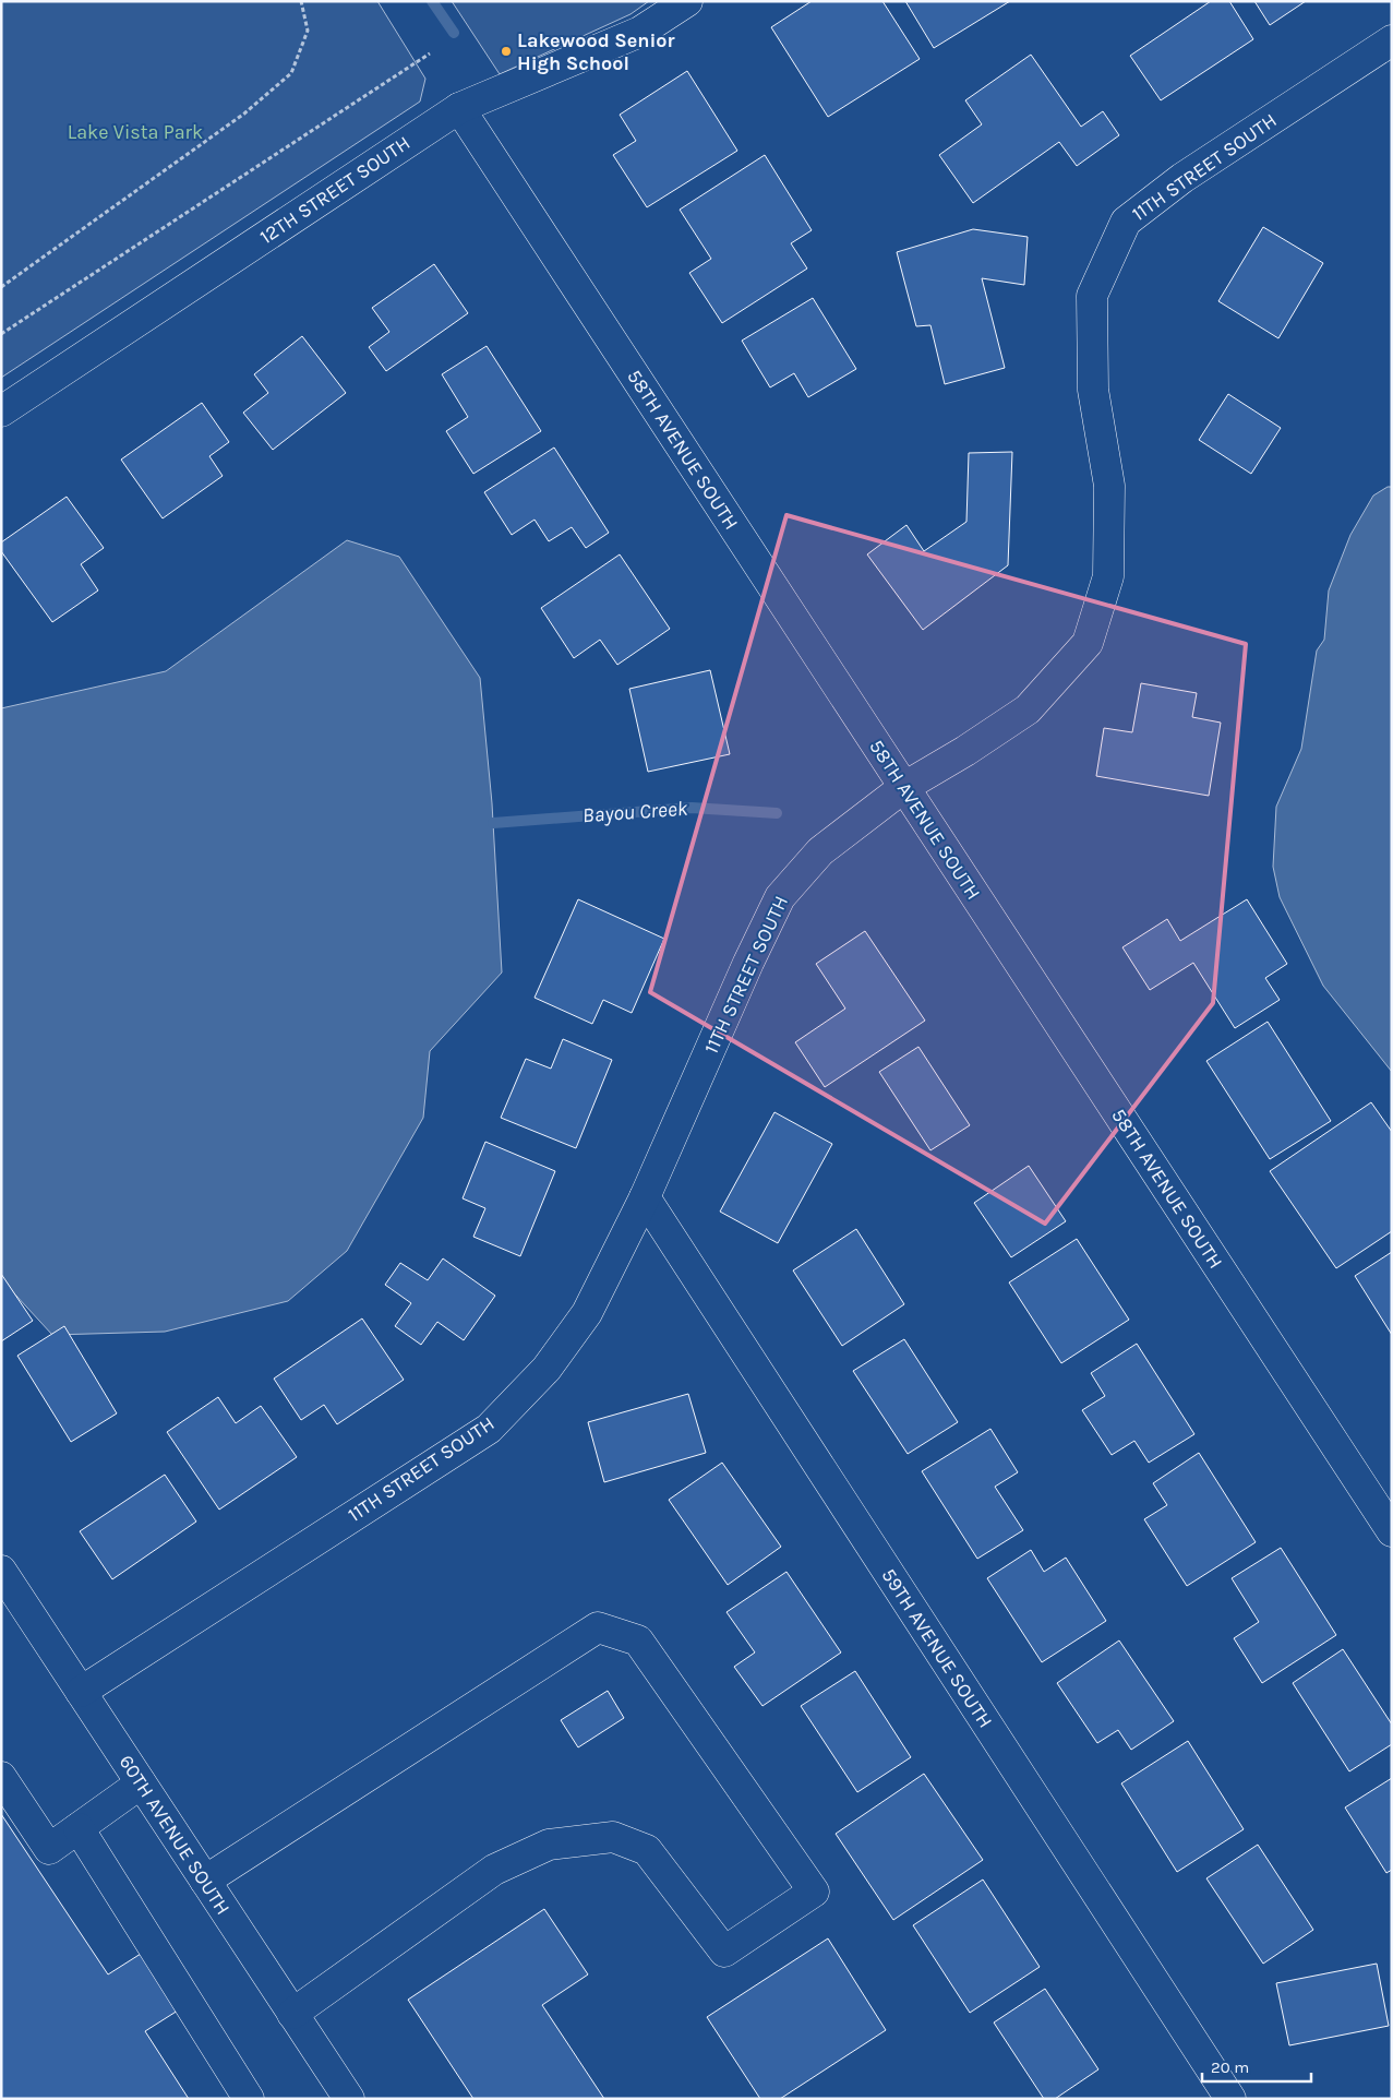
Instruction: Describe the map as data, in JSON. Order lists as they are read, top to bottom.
{
  "streets": {
    "street": [
      "11TH STREET SOUTH",
      "12TH STREET SOUTH",
      "58TH AVENUE SOUTH",
      "59TH AVENUE SOUTH",
      "60TH AVENUE SOUTH"
    ]
  },
  "crossings": [
    ["11TH STREET SOUTH", "58TH AVENUE SOUTH"],
    ["11TH STREET SOUTH", "59TH AVENUE SOUTH"],
    ["11TH STREET SOUTH", "60TH AVENUE SOUTH"],
    ["12TH STREET SOUTH", "58TH AVENUE SOUTH"]
  ],
  "water": ["Bayou Creek"],
  "parks": ["Lake Vista Park"],
  "places": ["Lakewood Senior High School"],
  "scale_bar": "20 m"
}
